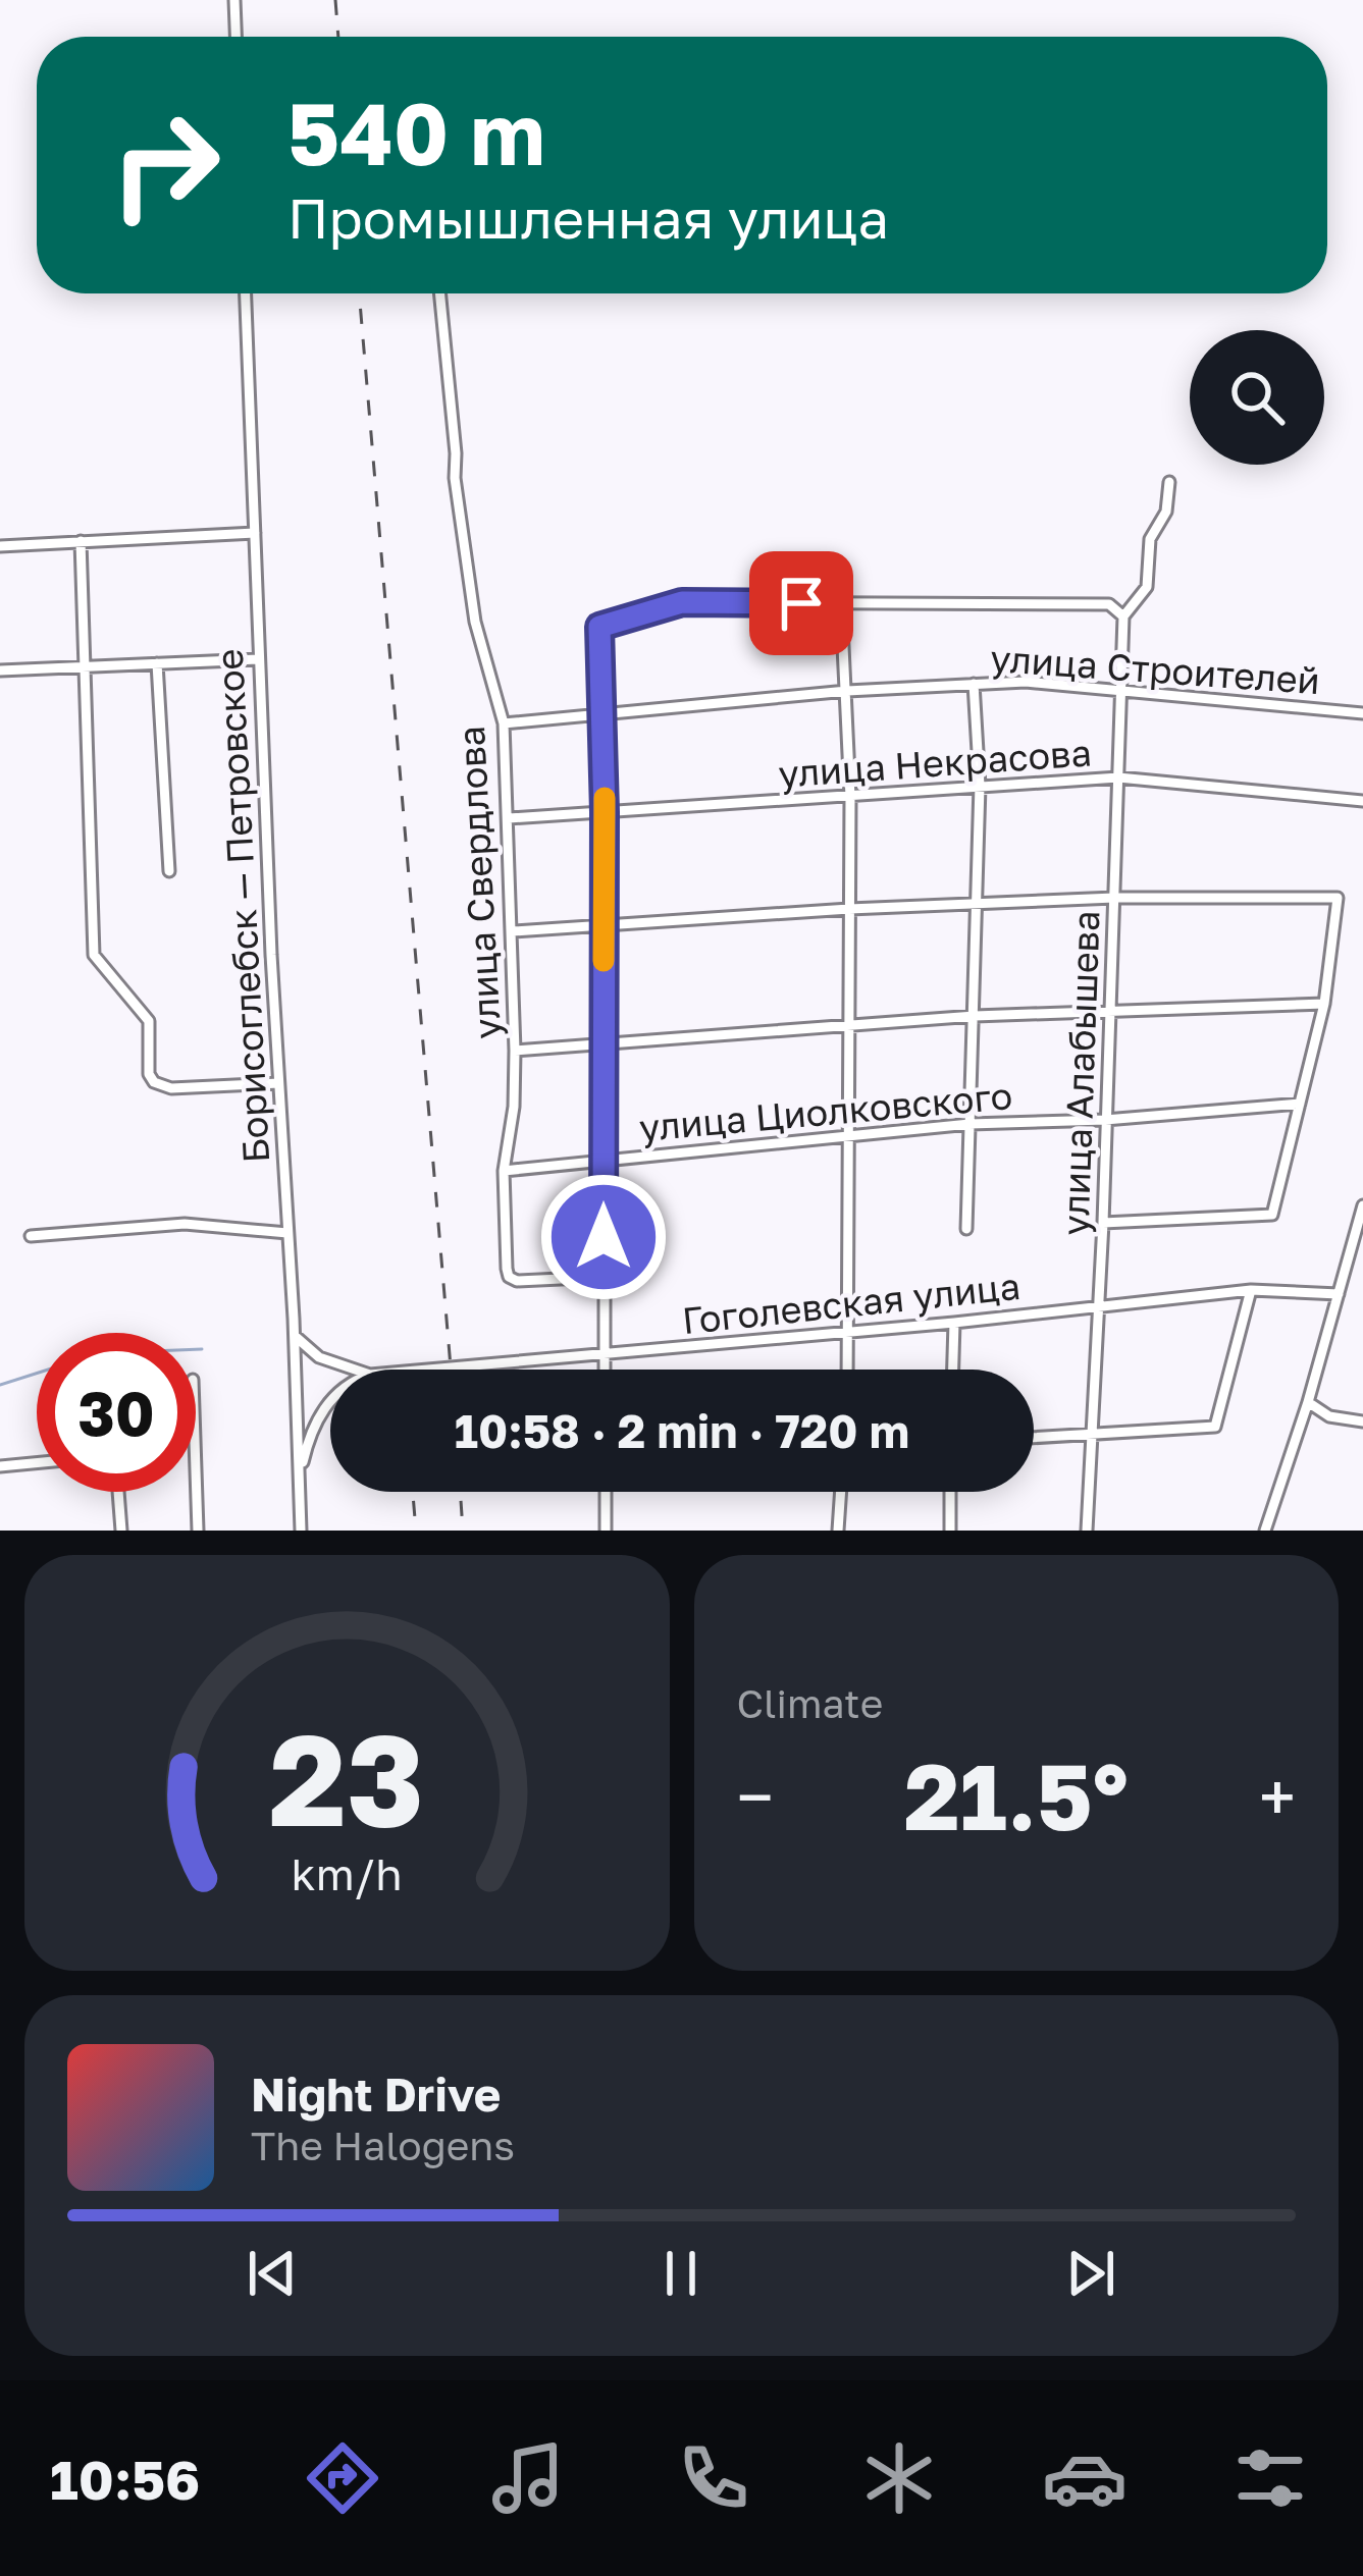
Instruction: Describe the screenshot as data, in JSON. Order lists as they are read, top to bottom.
{
  "streets": {
    "street": [
      "улица Строителей",
      "улица Некрасова",
      "улица Свердлова",
      "Борисоглебск — Петровское",
      "улица Алабышева",
      "улица Циолковского",
      "Гоголевская улица"
    ]
  },
  "crossings": [
    ["улица Строителей", "улица Свердлова"],
    ["улица Строителей", "улица Алабышева"],
    ["улица Некрасова", "улица Свердлова"],
    ["улица Некрасова", "улица Алабышева"],
    ["улица Свердлова", "улица Циолковского"],
    ["улица Алабышева", "улица Циолковского"],
    ["улица Алабышева", "Гоголевская улица"]
  ],
  "page": {
    "turn": ["540 m", "Промышленная улица"],
    "limit": "30",
    "trip": "10:58 · 2 min · 720 m",
    "tile": "Climate",
    "heat": ["−", "21.5°", "+"],
    "song": ["Night Drive", "The Halogens"],
    "tabs": "10:56",
    "gauge": ["23", "km/h"]
  }
}
